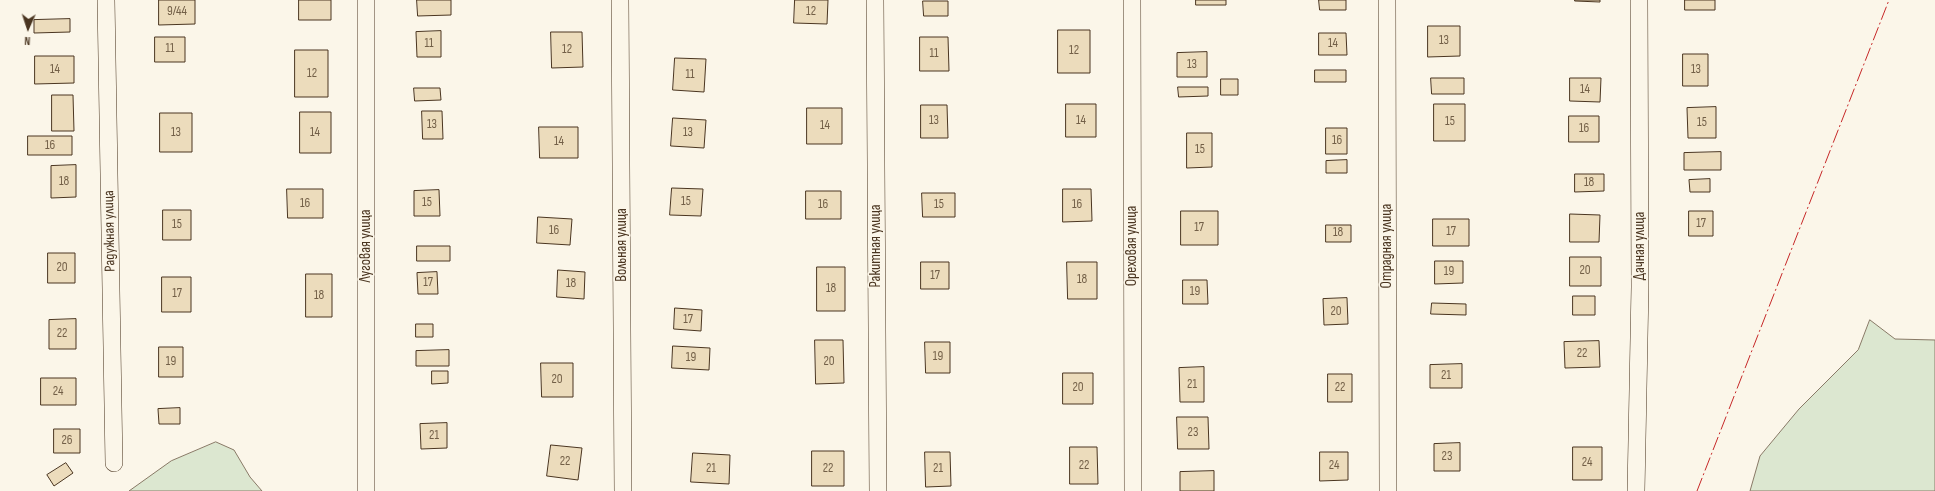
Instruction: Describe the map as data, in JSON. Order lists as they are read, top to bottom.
{
  "streets": {
    "street": [
      "Радужная улица",
      "Вольная улица",
      "Луговая улица",
      "Ракитная улица",
      "Ореховая улица",
      "Отрадная улица",
      "Дачная улица"
    ]
  },
  "house_numbers": [
    "9/44",
    "12",
    "13",
    "11",
    "14",
    "11",
    "12",
    "12",
    "11",
    "13",
    "14",
    "13",
    "12",
    "11",
    "14",
    "13",
    "14",
    "15",
    "15",
    "13",
    "14",
    "16",
    "13",
    "14",
    "13",
    "16",
    "14",
    "16",
    "15",
    "18",
    "18",
    "15",
    "15",
    "16",
    "16",
    "15",
    "16",
    "17",
    "15",
    "17",
    "16",
    "17",
    "18",
    "20",
    "20",
    "19",
    "17",
    "18",
    "17",
    "18",
    "18",
    "19",
    "17",
    "18",
    "20",
    "17",
    "22",
    "22",
    "19",
    "19",
    "19",
    "20",
    "21",
    "20",
    "21",
    "20",
    "22",
    "24",
    "23",
    "21",
    "26",
    "23",
    "22",
    "24",
    "22",
    "24",
    "21",
    "22",
    "21"
  ],
  "north": "bottom"
}
